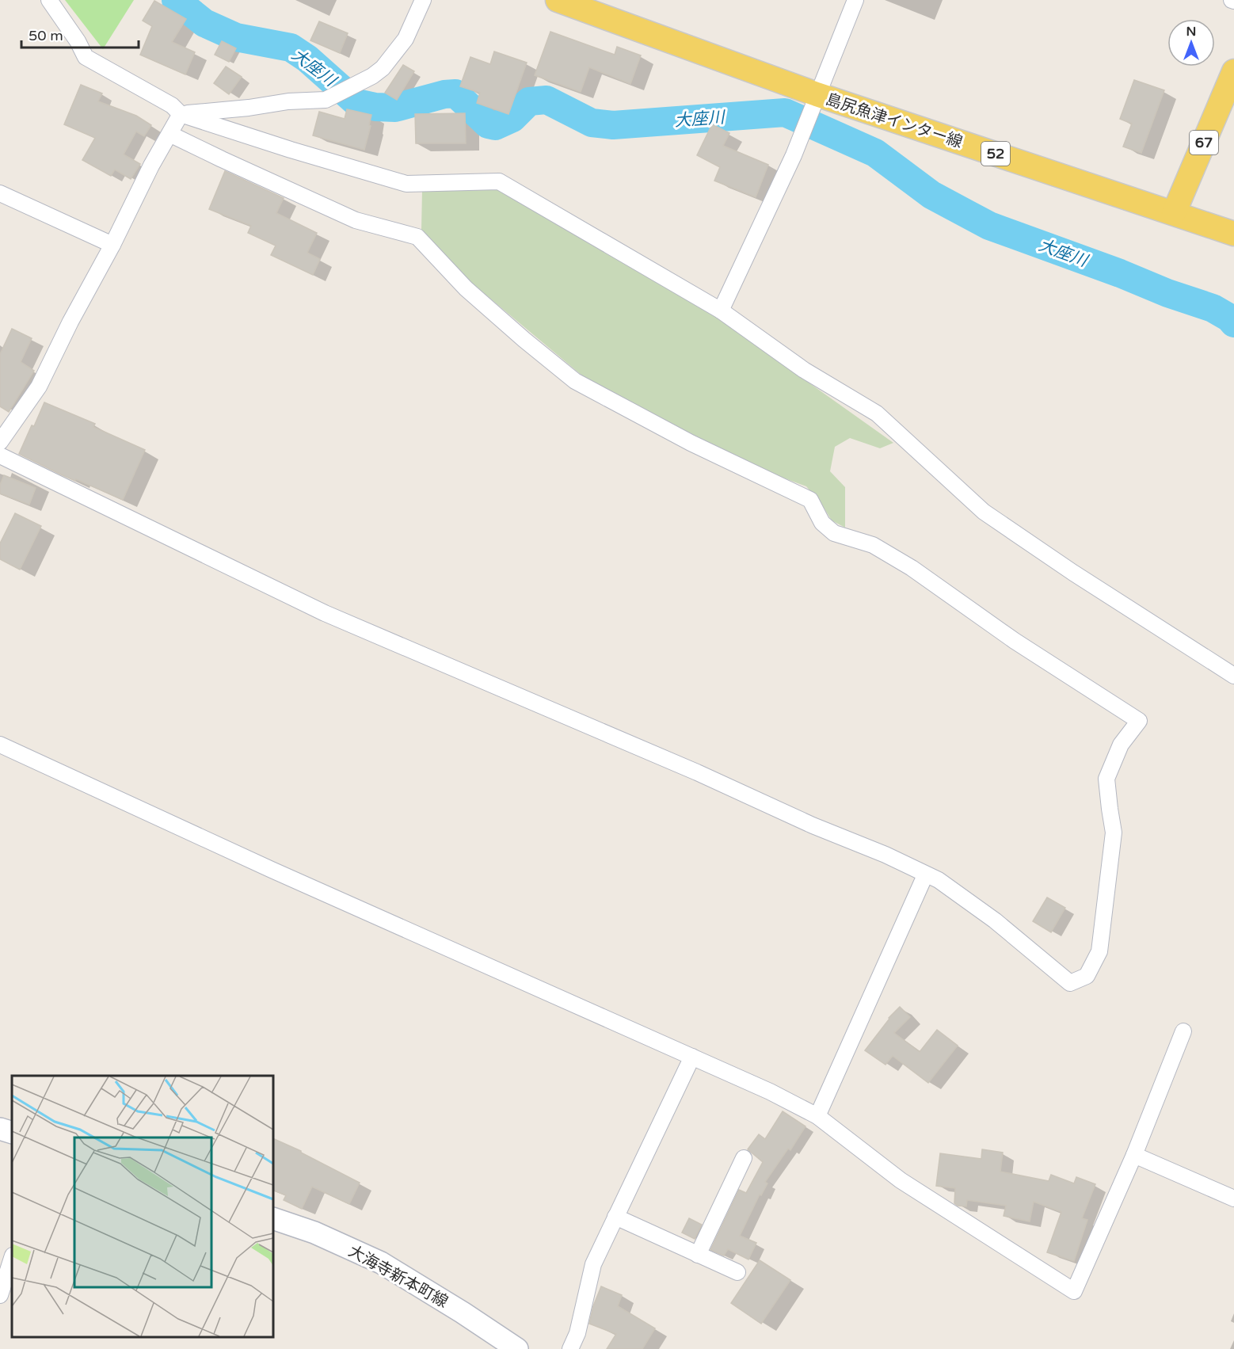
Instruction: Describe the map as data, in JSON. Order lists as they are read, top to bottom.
{
  "streets": {
    "main road": [
      "島尻魚津インター線",
      "67",
      "52",
      "大海寺新本町線"
    ]
  },
  "crossings": [
    ["島尻魚津インター線", "67"]
  ],
  "water": ["大座川"],
  "scale_bar": "50 m",
  "north": "top"
}
